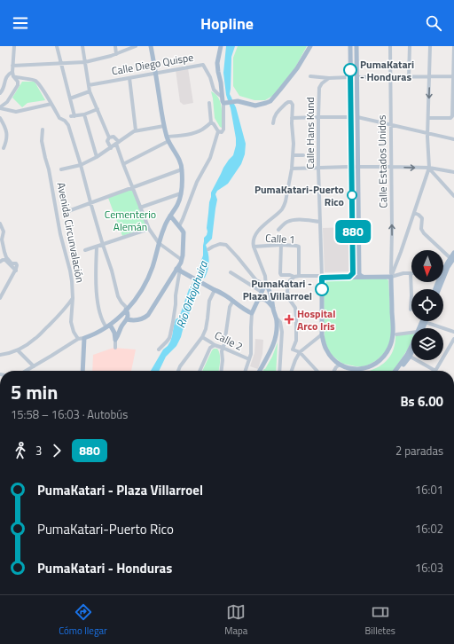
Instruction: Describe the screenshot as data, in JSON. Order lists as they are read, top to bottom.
{
  "streets": {
    "street": [
      "Calle Diego Quispe",
      "Calle Hans Kund",
      "Calle Estados Unidos",
      "Avenida Circunvalación",
      "Calle 1",
      "Calle 2"
    ]
  },
  "crossings": [
    ["Calle Hans Kund", "Calle Estados Unidos"]
  ],
  "water": ["Río Orkojahuira"],
  "parks": ["Cementerio Alemán"],
  "places": {
    "other": ["PumaKatari - Honduras", "PumaKatari-Puerto Rico", "PumaKatari - Plaza Villarroel"],
    "health": ["Hospital Arco Iris"]
  },
  "lines": ["bus line 880"],
  "north": "bottom",
  "page": {
    "header": "Hopline",
    "on_map": "880",
    "heading": ["5 min", "15:58 – 16:03 · Autobús", "Bs 6.00"],
    "legs": ["3", "880", "2 paradas"],
    "list": [
      {
        "name": "PumaKatari - Plaza Villarroel",
        "value": "16:01"
      },
      {
        "name": "PumaKatari-Puerto Rico",
        "value": "16:02"
      },
      {
        "name": "PumaKatari - Honduras",
        "value": "16:03"
      }
    ],
    "tabs": ["Cómo llegar", "Mapa", "Billetes"]
  }
}
